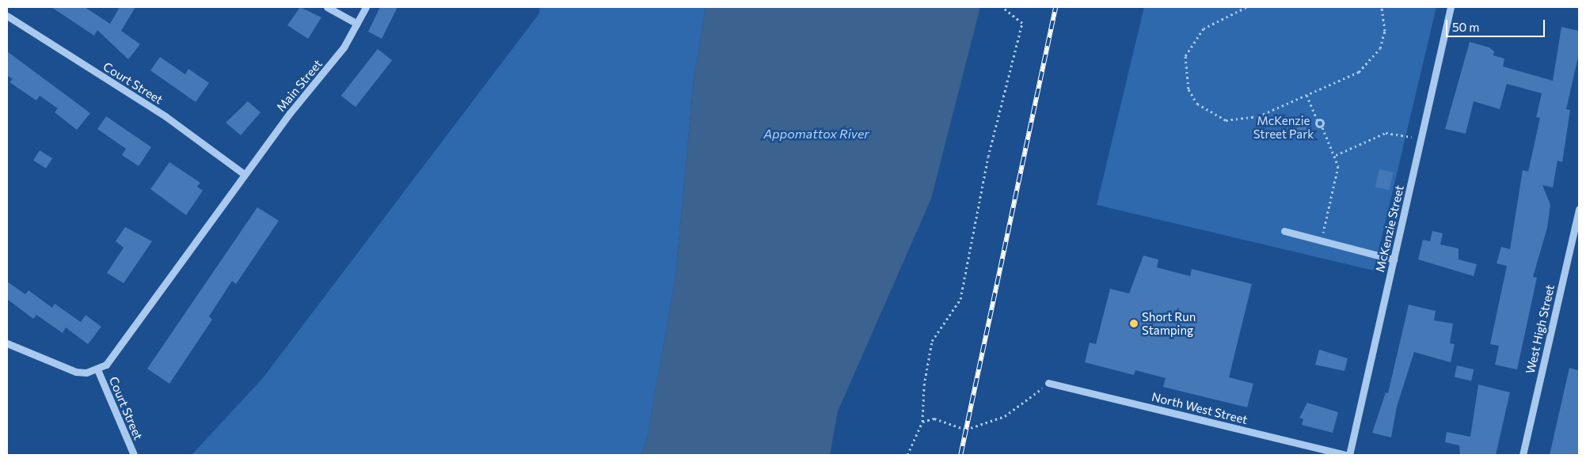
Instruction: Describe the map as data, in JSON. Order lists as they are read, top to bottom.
{
  "streets": {
    "street": [
      "Court Street",
      "Main Street",
      "McKenzie Street",
      "West High Street",
      "North West Street"
    ]
  },
  "crossings": [
    ["Court Street", "Main Street"]
  ],
  "water": ["Appomattox River"],
  "parks": ["McKenzie Street Park"],
  "places": ["Short Run Stamping"],
  "scale_bar": "50 m"
}
